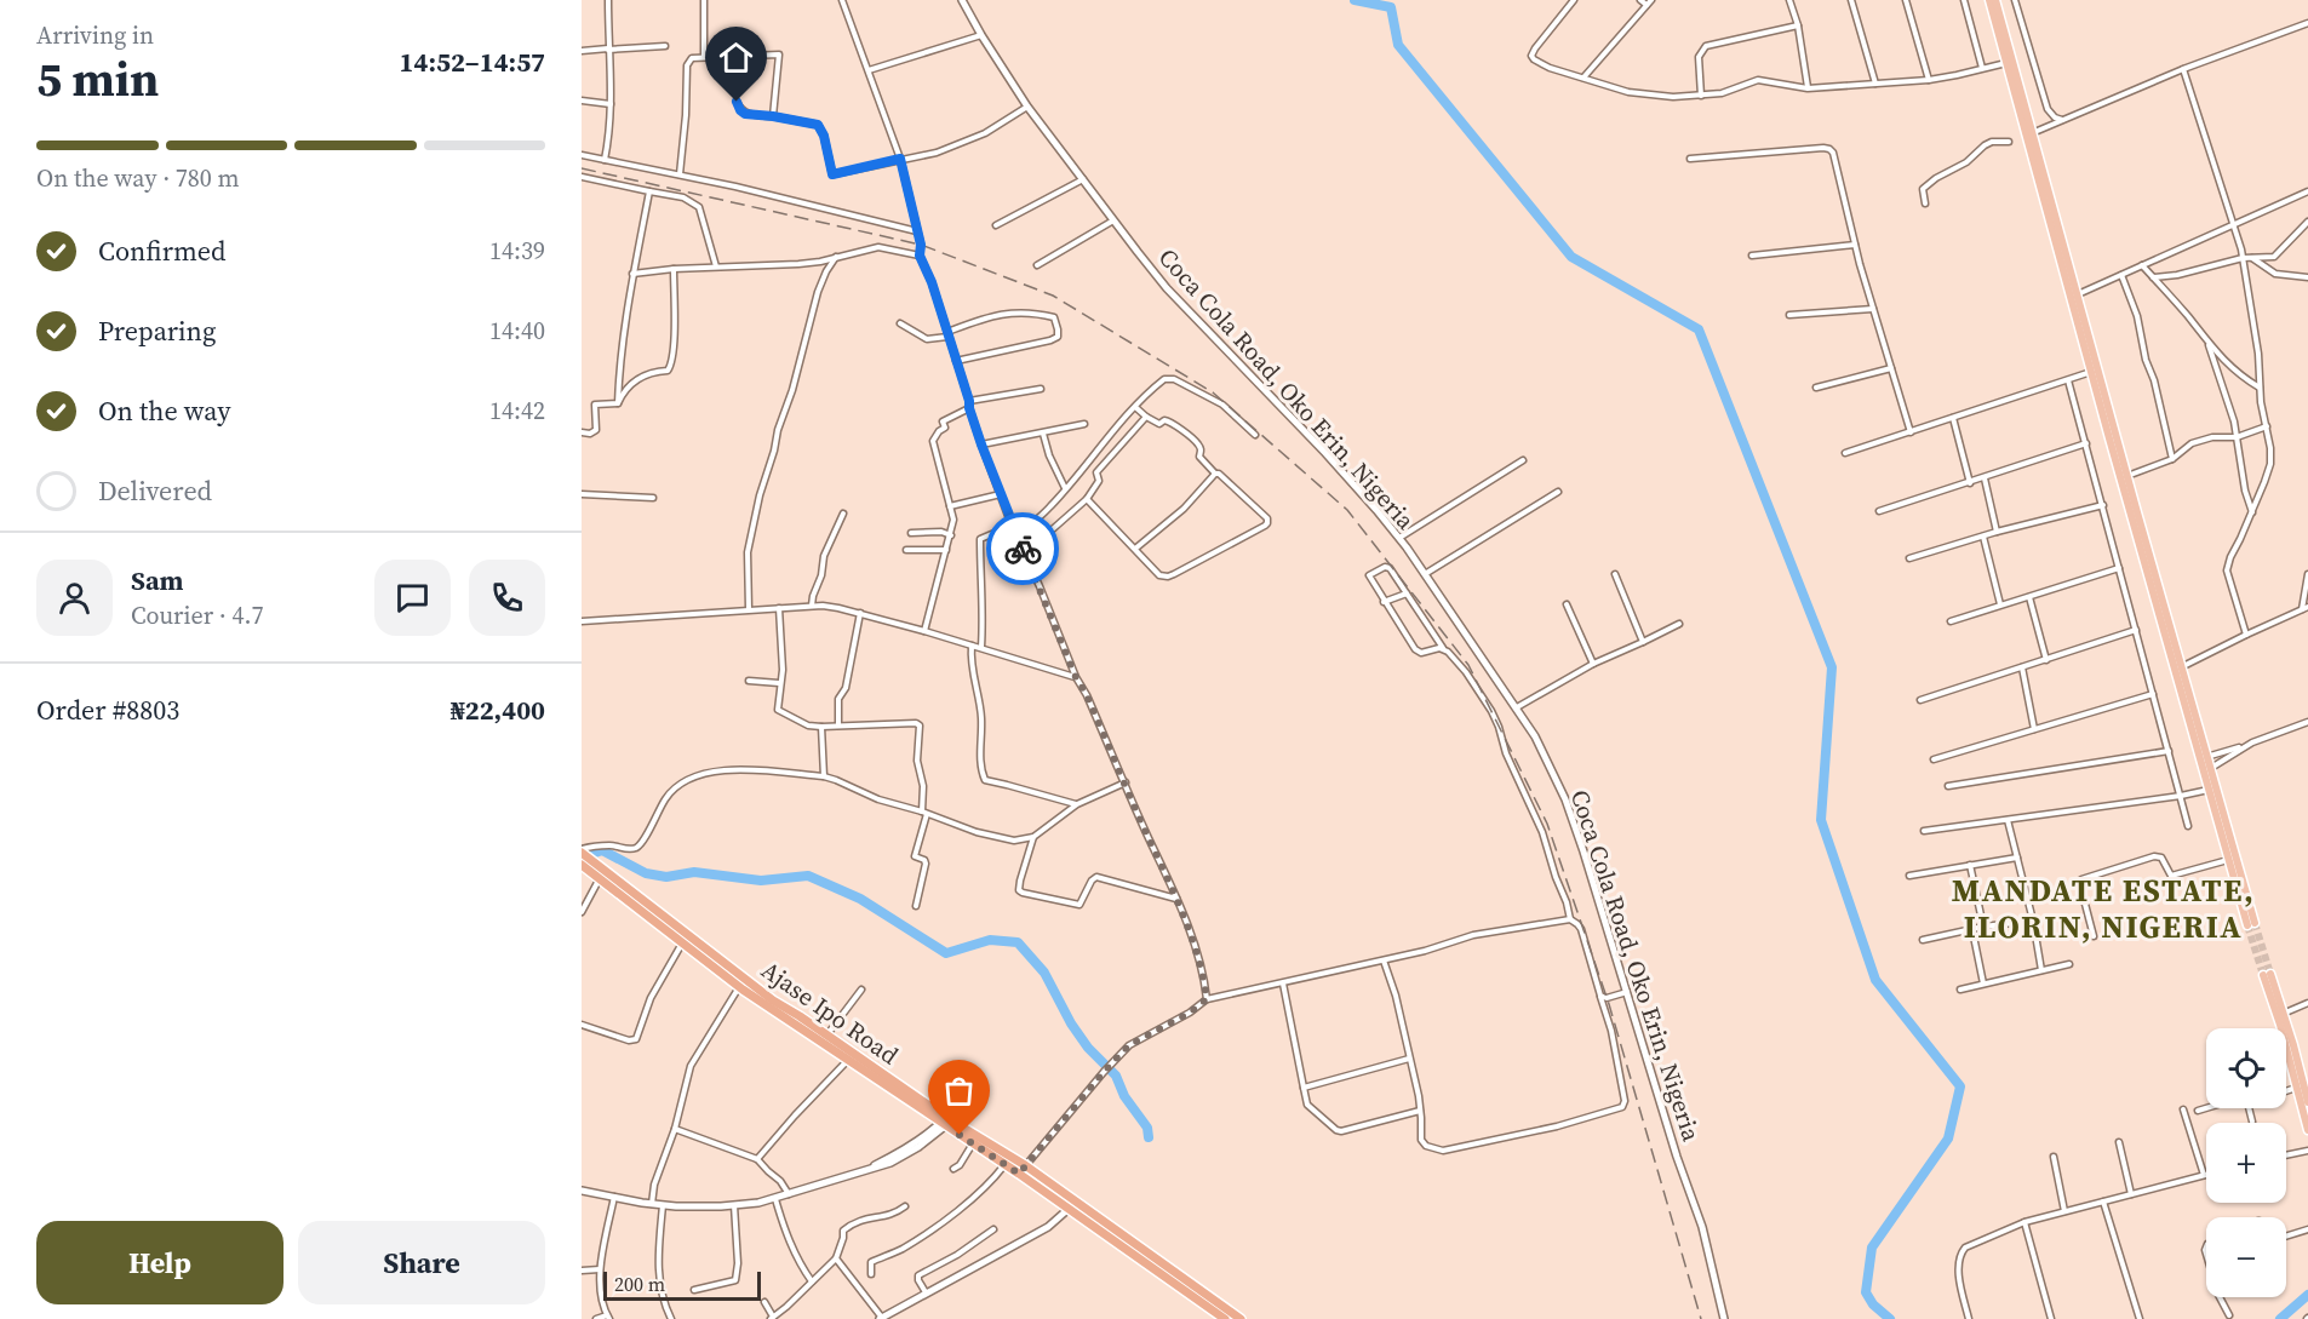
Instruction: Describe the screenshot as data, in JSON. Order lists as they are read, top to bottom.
{
  "streets": {
    "highway": ["Ajase Ipo Road"],
    "street": ["Coca Cola Road, Oko Erin, Nigeria"]
  },
  "districts": ["MANDATE ESTATE, ILORIN, NIGERIA"],
  "scale_bar": "200 m",
  "page": {
    "heading": ["5 min", "Arriving in", "14:52–14:57"],
    "panel": [
      "Sam",
      "Courier · 4.7",
      "Order #8803",
      "₦22,400"
    ],
    "bar": "On the way · 780 m",
    "list": [
      ["Confirmed", "14:39"],
      ["Preparing", "14:40"],
      ["On the way", "14:42"],
      "Delivered"
    ],
    "map_buttons": ["+", "−"],
    "buttons": ["Help", "Share"],
    "scale": "200 m"
  }
}
